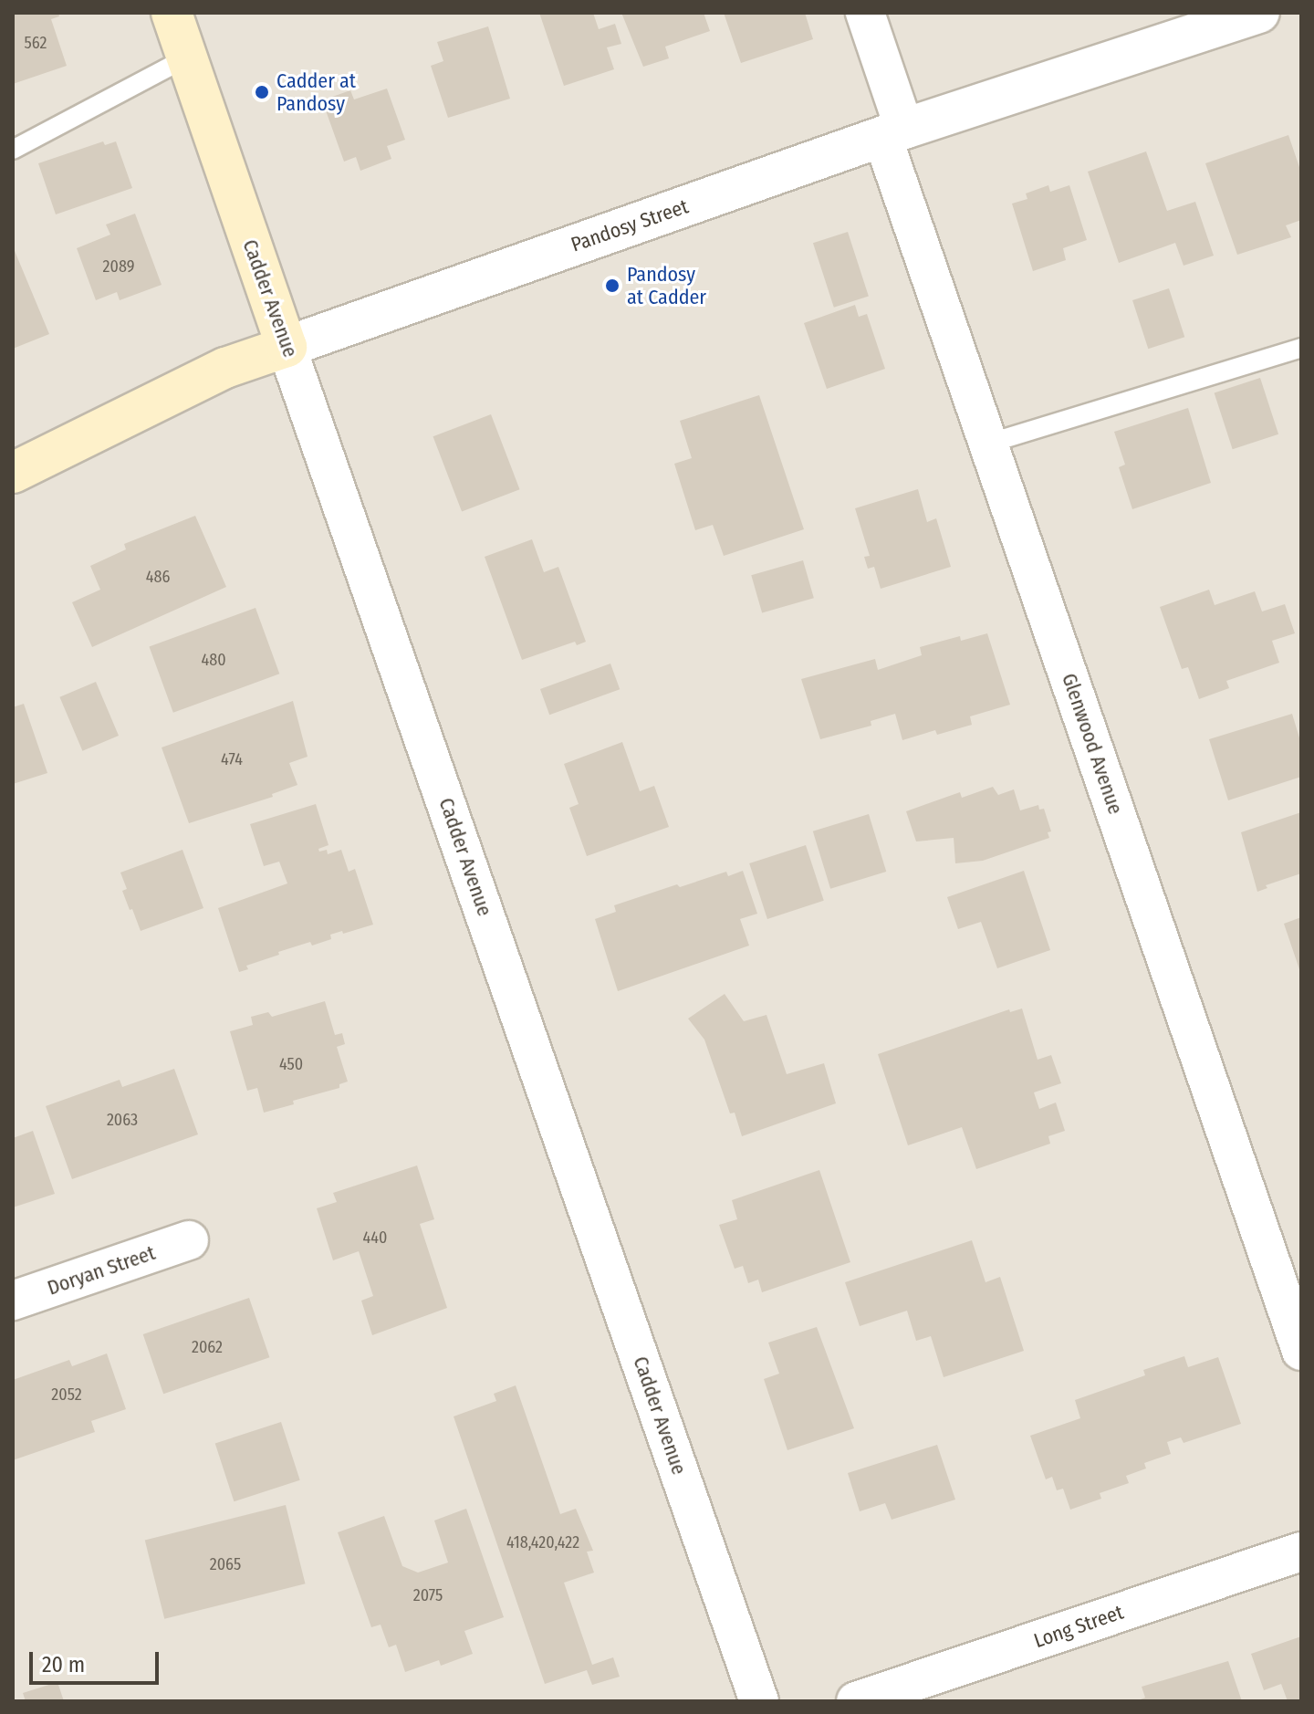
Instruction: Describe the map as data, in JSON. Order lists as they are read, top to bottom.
{
  "streets": {
    "main road": ["Pandosy Street", "Cadder Avenue"],
    "street": ["Glenwood Avenue", "Doryan Street", "Long Street"]
  },
  "crossings": [
    ["Pandosy Street", "Cadder Avenue"],
    ["Pandosy Street", "Glenwood Avenue"]
  ],
  "places": ["Cadder at Pandosy", "Pandosy at Cadder"],
  "house_numbers": [
    "562",
    "2089",
    "486",
    "480",
    "474",
    "450",
    "2063",
    "440",
    "2062",
    "2052",
    "418,420,422",
    "2065",
    "2075"
  ],
  "scale_bar": "20 m"
}
